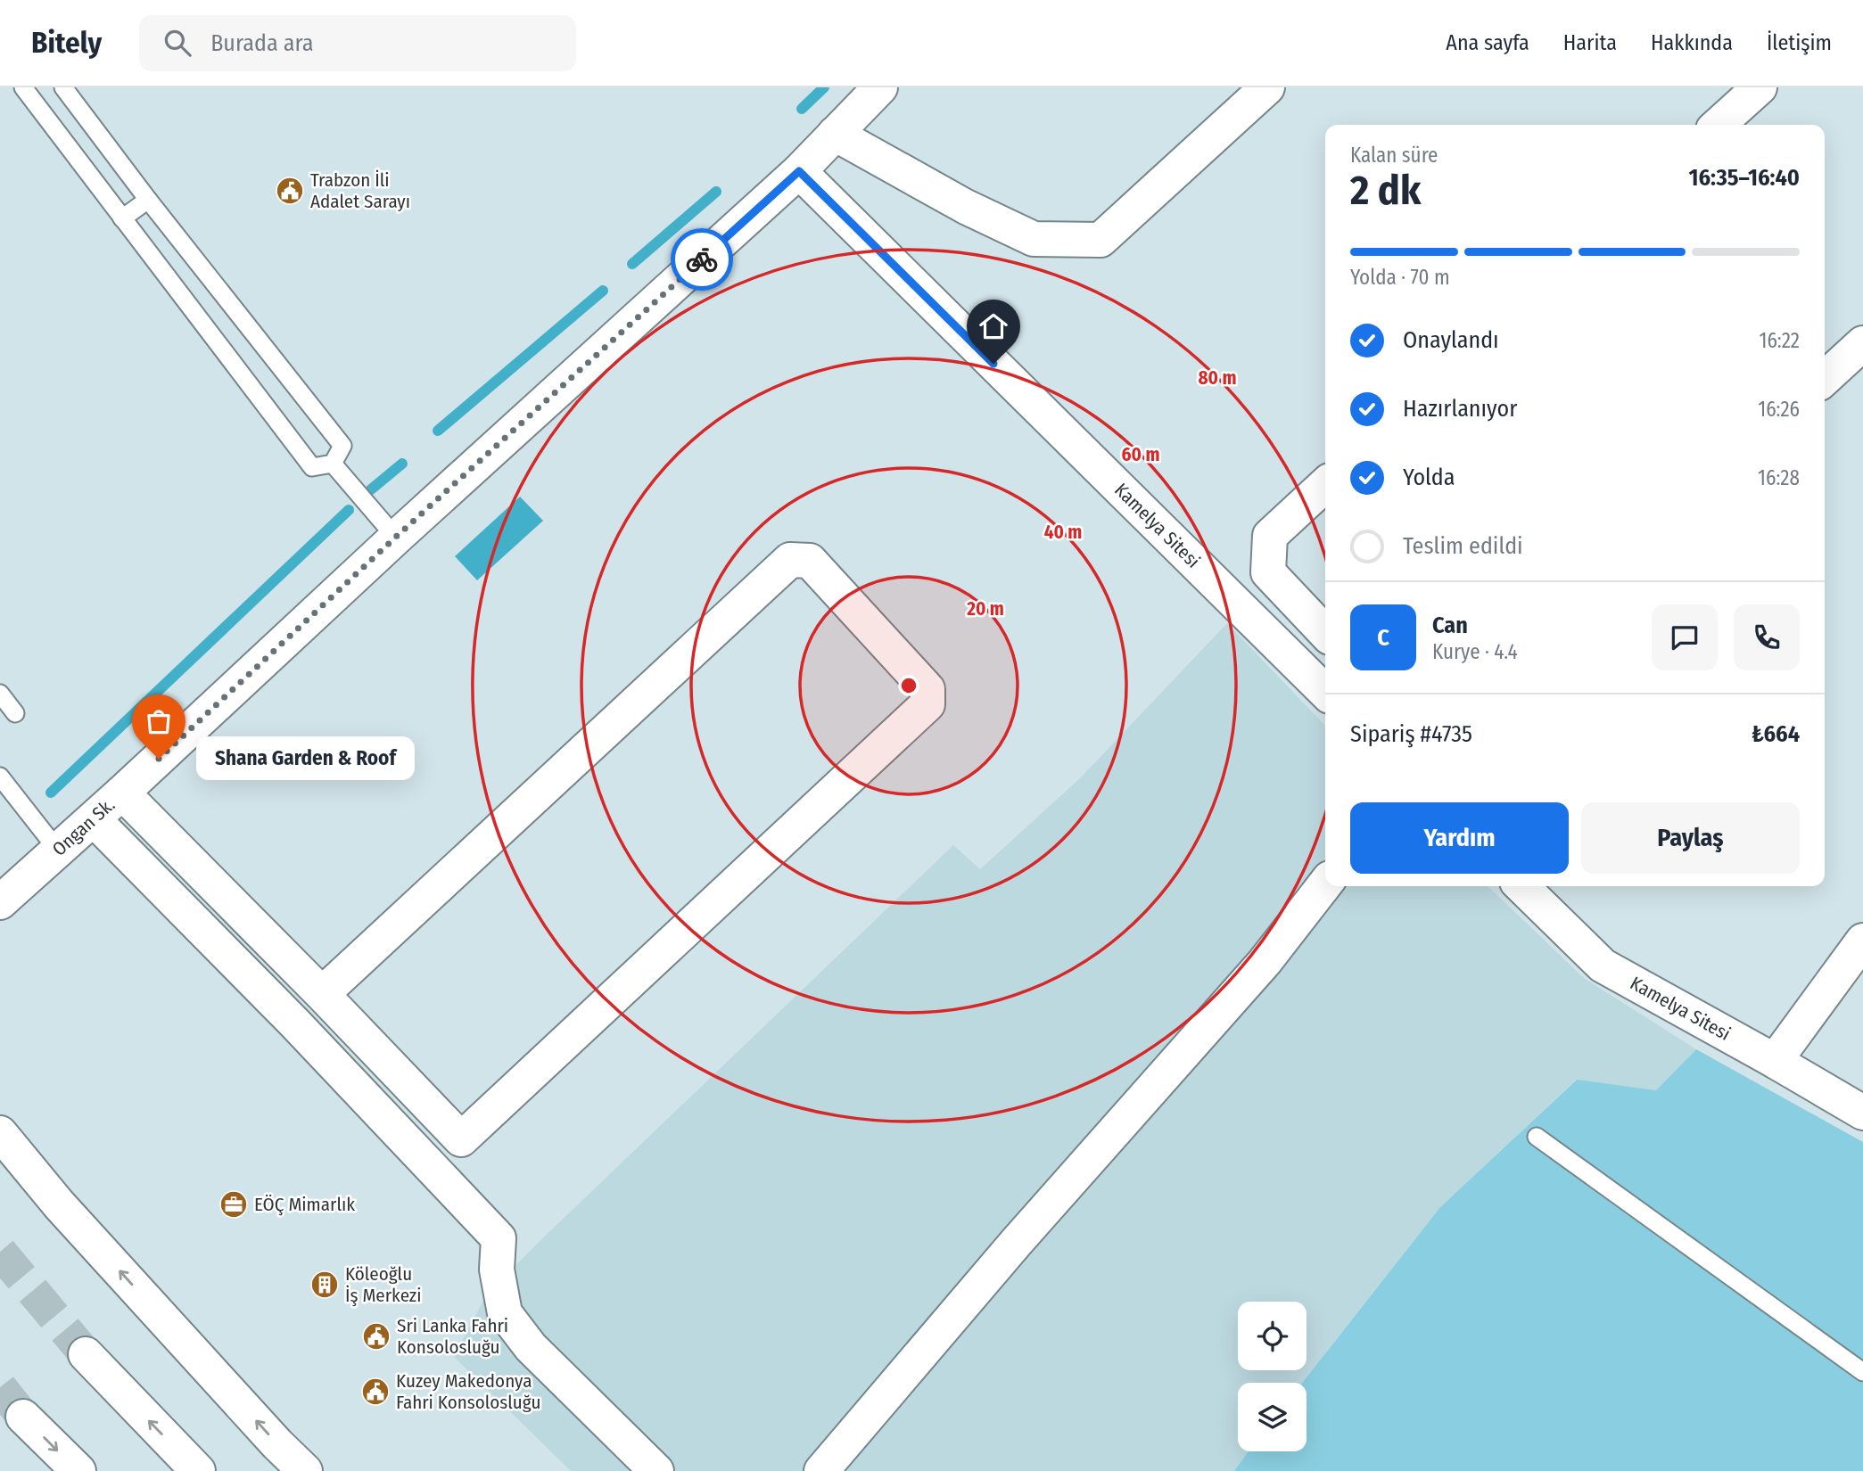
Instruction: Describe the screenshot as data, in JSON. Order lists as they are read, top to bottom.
{
  "streets": {
    "main road": ["Kamelya Sitesi", "Ongan Sk."]
  },
  "crossings": [
    ["Kamelya Sitesi", "Ongan Sk."]
  ],
  "places": {
    "public building": ["Trabzon İli Adalet Sarayı", "Sri Lanka Fahri Konsolosluğu", "Kuzey Makedonya Fahri Konsolosluğu"],
    "other": ["Shana Garden & Roof"],
    "office": ["EÖÇ Mimarlık"],
    "building": ["Köleoğlu İş Merkezi"]
  },
  "page": {
    "header": "Bitely",
    "search": "Burada ara",
    "nav": [
      "Ana sayfa",
      "Harita",
      "Hakkında",
      "İletişim"
    ],
    "heading": ["2 dk", "Kalan süre", "16:35–16:40"],
    "panel": [
      "Can",
      "Kurye · 4.4",
      "Sipariş #4735",
      "₺664"
    ],
    "bar": "Yolda · 70 m",
    "list": [
      ["Onaylandı", "16:22"],
      ["Hazırlanıyor", "16:26"],
      ["Yolda", "16:28"],
      "Teslim edildi"
    ],
    "round": "C",
    "bubble": "Shana Garden & Roof",
    "buttons": ["Yardım", "Paylaş"]
  },
  "rings": [
    "80 m",
    "60 m",
    "40 m",
    "20 m"
  ]
}
